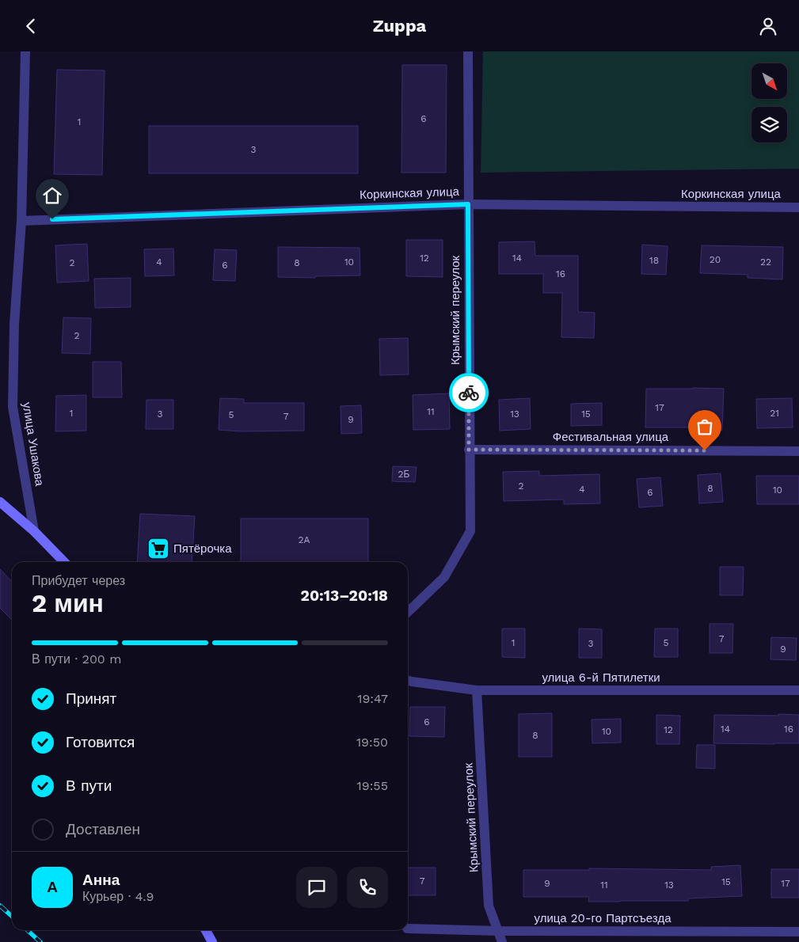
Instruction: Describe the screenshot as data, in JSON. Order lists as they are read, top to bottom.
{
  "streets": {
    "street": [
      "Коркинская улица",
      "Крымский переулок",
      "Фестивальная улица",
      "улица Ушакова",
      "улица 6-й Пятилетки",
      "улица 20-го Партсъезда"
    ]
  },
  "crossings": [
    ["Коркинская улица", "Крымский переулок"],
    ["Коркинская улица", "улица Ушакова"],
    ["Крымский переулок", "Фестивальная улица"],
    ["Крымский переулок", "улица 6-й Пятилетки"],
    ["Крымский переулок", "улица 20-го Партсъезда"]
  ],
  "places": {
    "supermarket": ["Пятёрочка"]
  },
  "house_numbers": [
    "6",
    "1",
    "3",
    "12",
    "14",
    "20",
    "18",
    "4",
    "10",
    "22",
    "2",
    "8",
    "6",
    "16",
    "2",
    "17",
    "11",
    "1",
    "21",
    "3",
    "13",
    "15",
    "5",
    "7",
    "9",
    "2Б",
    "2",
    "8",
    "4",
    "10",
    "6",
    "2A",
    "7",
    "1",
    "5",
    "3",
    "9",
    "6",
    "14",
    "16",
    "12",
    "10",
    "8",
    "7",
    "15",
    "9",
    "17",
    "11",
    "13"
  ],
  "north": "bottom right",
  "page": {
    "header": "Zuppa",
    "heading": ["2 мин", "Прибудет через", "20:13–20:18"],
    "panel": ["Анна", "Курьер · 4.9"],
    "bar": "В пути · 200 m",
    "list": [
      ["Принят", "19:47"],
      ["Готовится", "19:50"],
      ["В пути", "19:55"],
      "Доставлен"
    ],
    "round": "А"
  }
}
